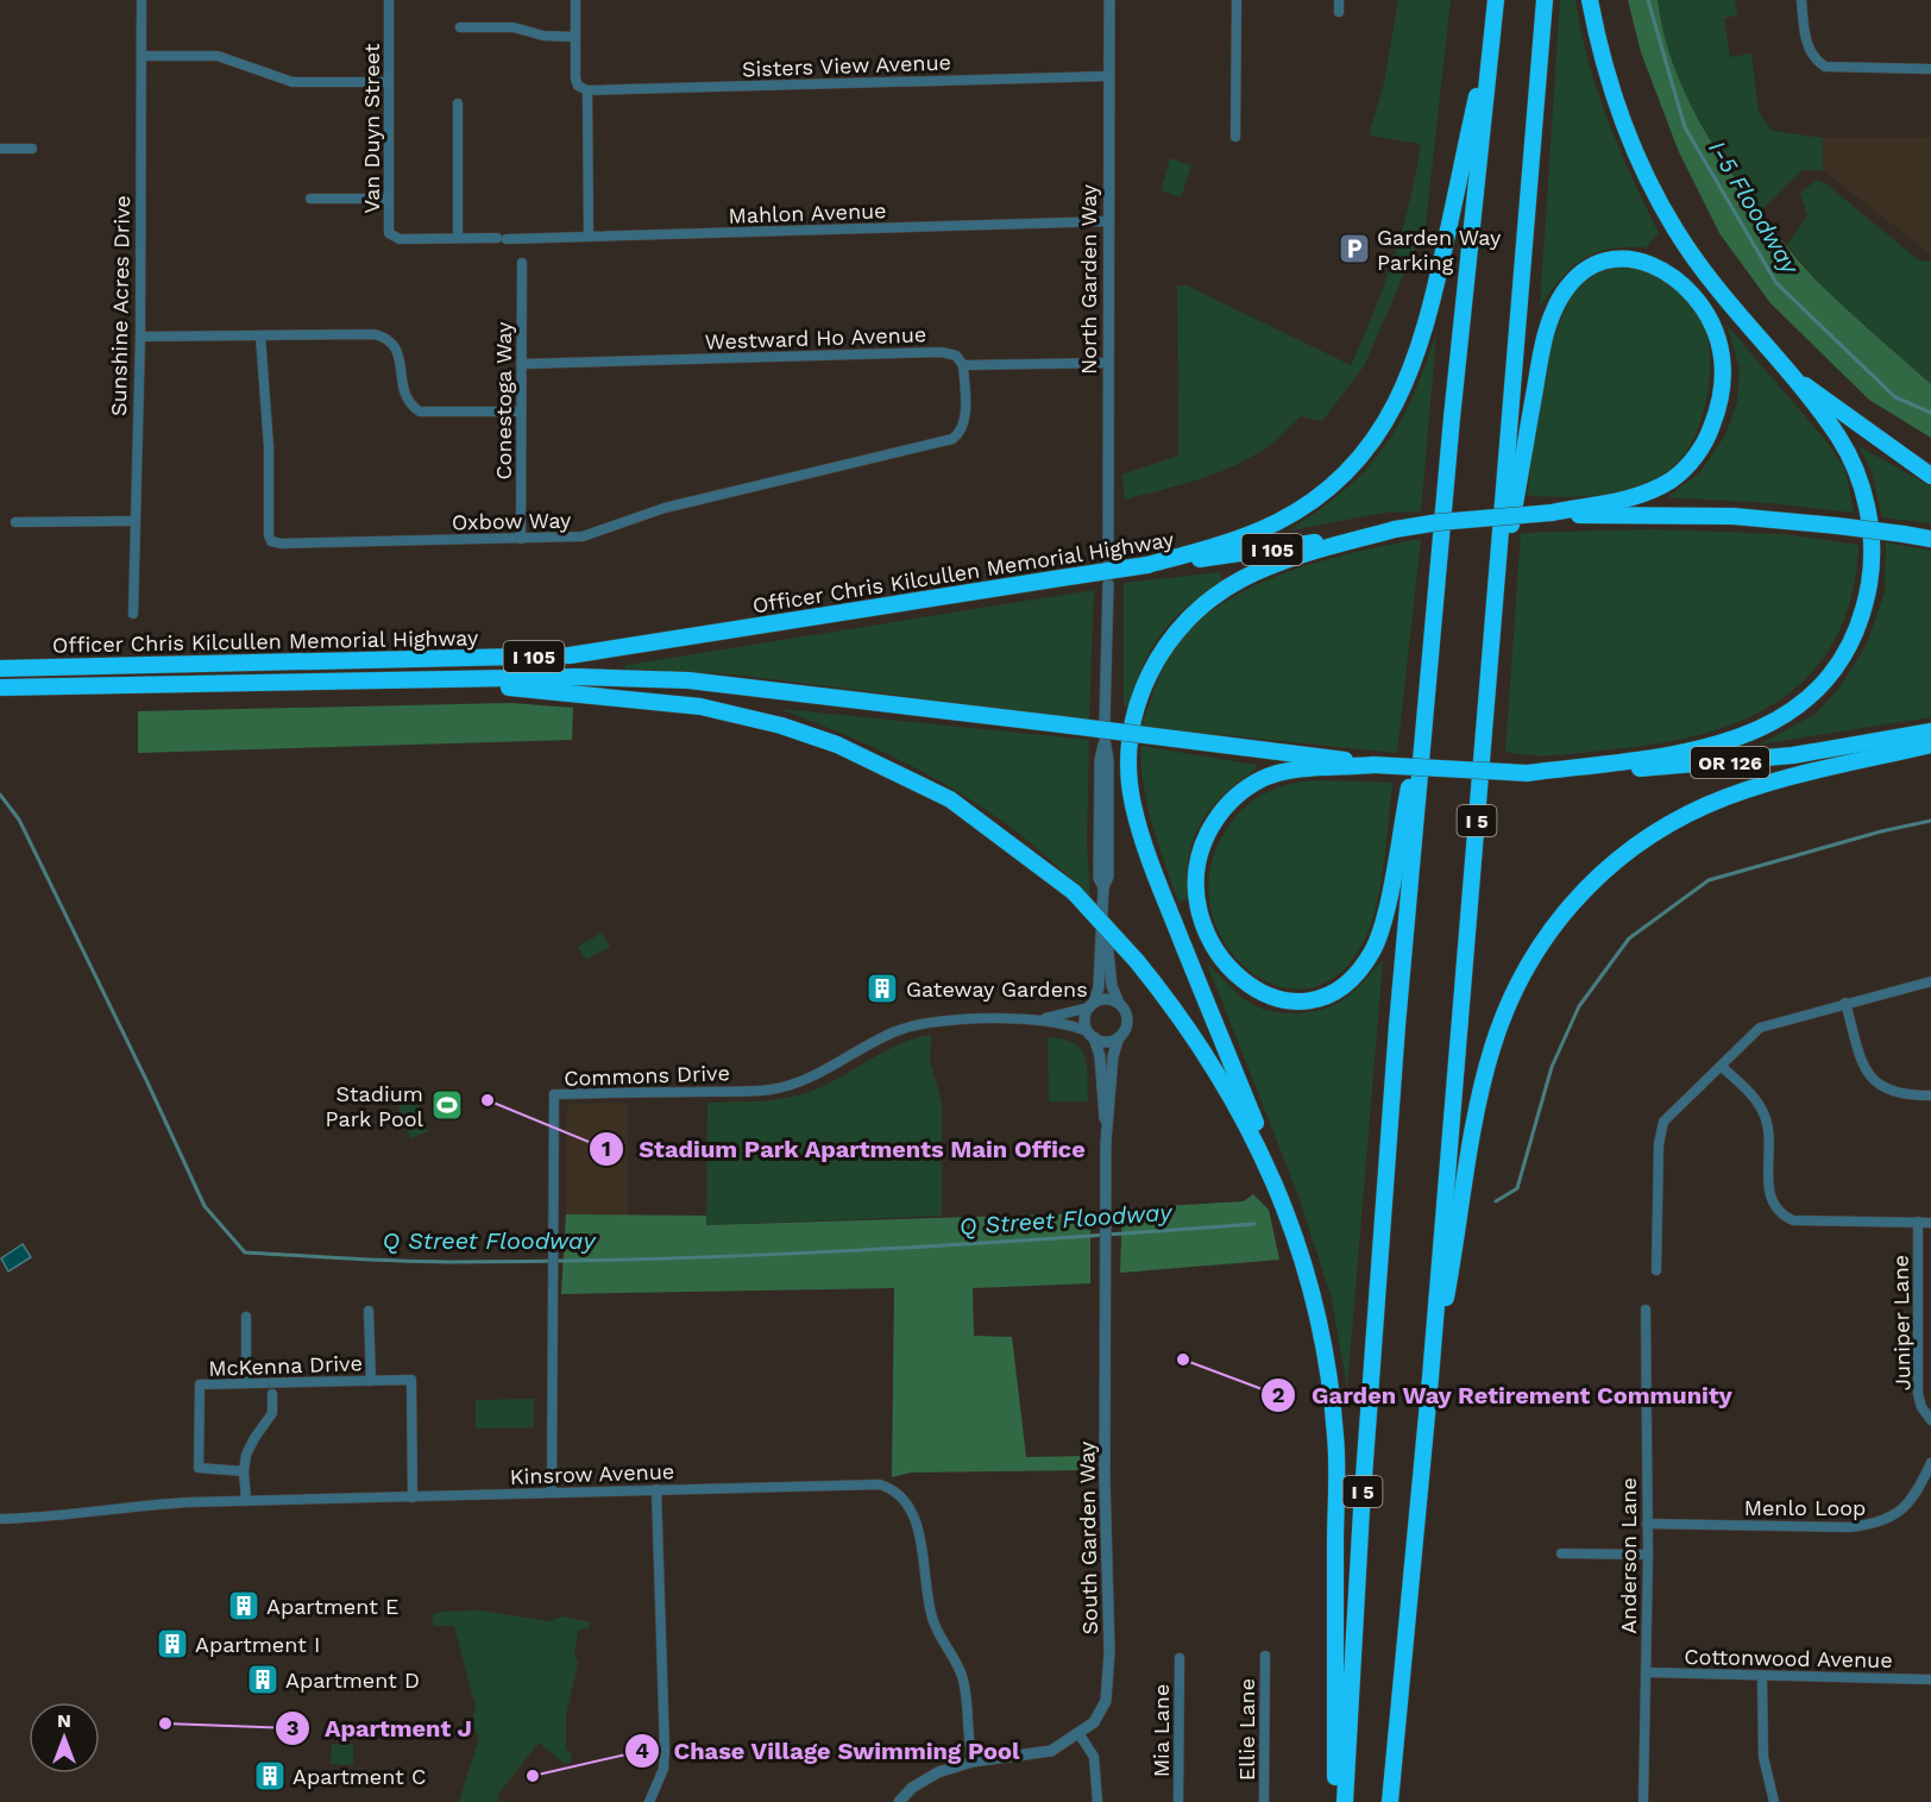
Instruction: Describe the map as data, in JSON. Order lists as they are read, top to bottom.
{
  "streets": {
    "highway": [
      "I 105",
      "Officer Chris Kilcullen Memorial Highway",
      "OR 126",
      "I 5"
    ],
    "street": [
      "Sisters View Avenue",
      "Van Duyn Street",
      "Mahlon Avenue",
      "North Garden Way",
      "Sunshine Acres Drive",
      "Westward Ho Avenue",
      "Conestoga Way",
      "Oxbow Way",
      "Commons Drive",
      "Juniper Lane",
      "McKenna Drive",
      "Kinsrow Avenue",
      "Menlo Loop",
      "South Garden Way",
      "Anderson Lane",
      "Cottonwood Avenue",
      "Ellie Lane",
      "Mia Lane"
    ]
  },
  "crossings": [
    ["Sisters View Avenue", "North Garden Way"],
    ["Van Duyn Street", "Mahlon Avenue"],
    ["Mahlon Avenue", "North Garden Way"],
    ["North Garden Way", "Westward Ho Avenue"],
    ["Westward Ho Avenue", "Conestoga Way"],
    ["Westward Ho Avenue", "Oxbow Way"],
    ["Conestoga Way", "Oxbow Way"],
    ["Commons Drive", "Kinsrow Avenue"],
    ["Commons Drive", "South Garden Way"],
    ["McKenna Drive", "Kinsrow Avenue"],
    ["Kinsrow Avenue", "South Garden Way"],
    ["Menlo Loop", "Anderson Lane"],
    ["Anderson Lane", "Cottonwood Avenue"]
  ],
  "water": ["I-5 Floodway", "Q Street Floodway"],
  "places": {
    "parking": ["Garden Way Parking"],
    "building": [
      "Gateway Gardens",
      "Apartment E",
      "Apartment I",
      "Apartment D",
      "Apartment C"
    ],
    "other": [
      "Stadium Park Apartments Main Office",
      "Garden Way Retirement Community",
      "Apartment J",
      "Chase Village Swimming Pool"
    ],
    "sports": ["Stadium Park Pool"]
  },
  "north": "top"
}
